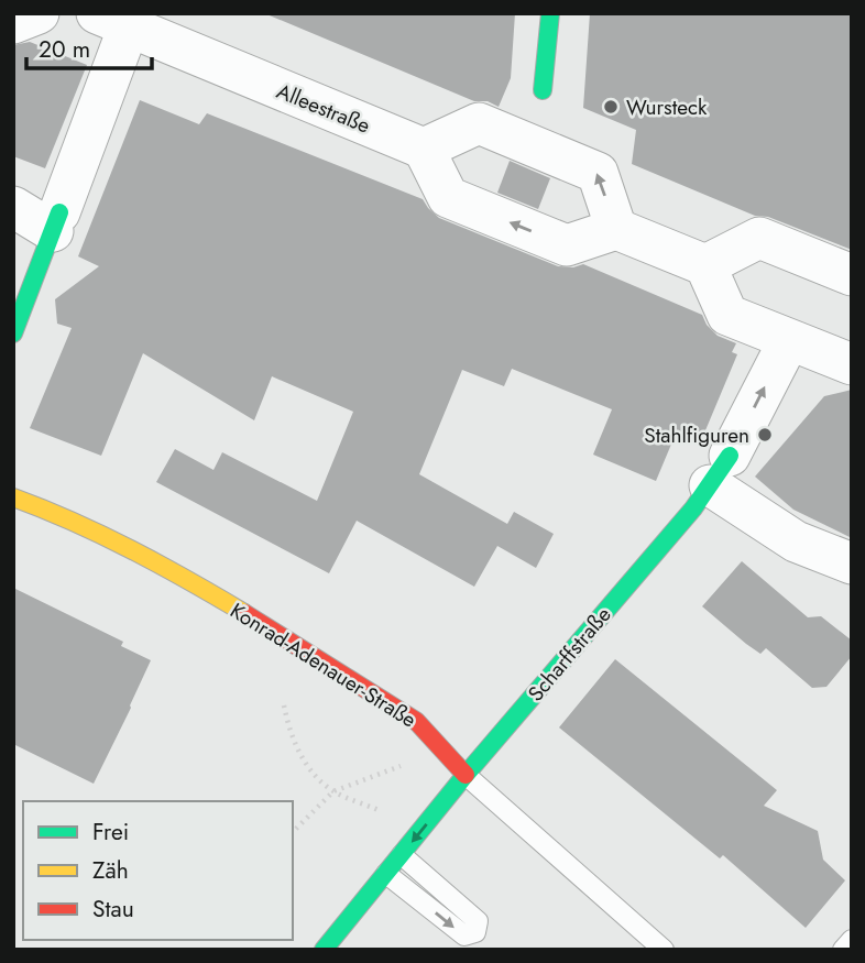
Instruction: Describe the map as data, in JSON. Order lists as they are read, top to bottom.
{
  "streets": {
    "street": ["Alleestraße", "Scharffstraße", "Konrad-Adenauer-Straße"]
  },
  "crossings": [
    ["Scharffstraße", "Konrad-Adenauer-Straße"]
  ],
  "places": ["Wursteck", "Stahlfiguren"],
  "legend": ["Frei", "Zäh", "Stau"],
  "scale_bar": "20 m"
}
